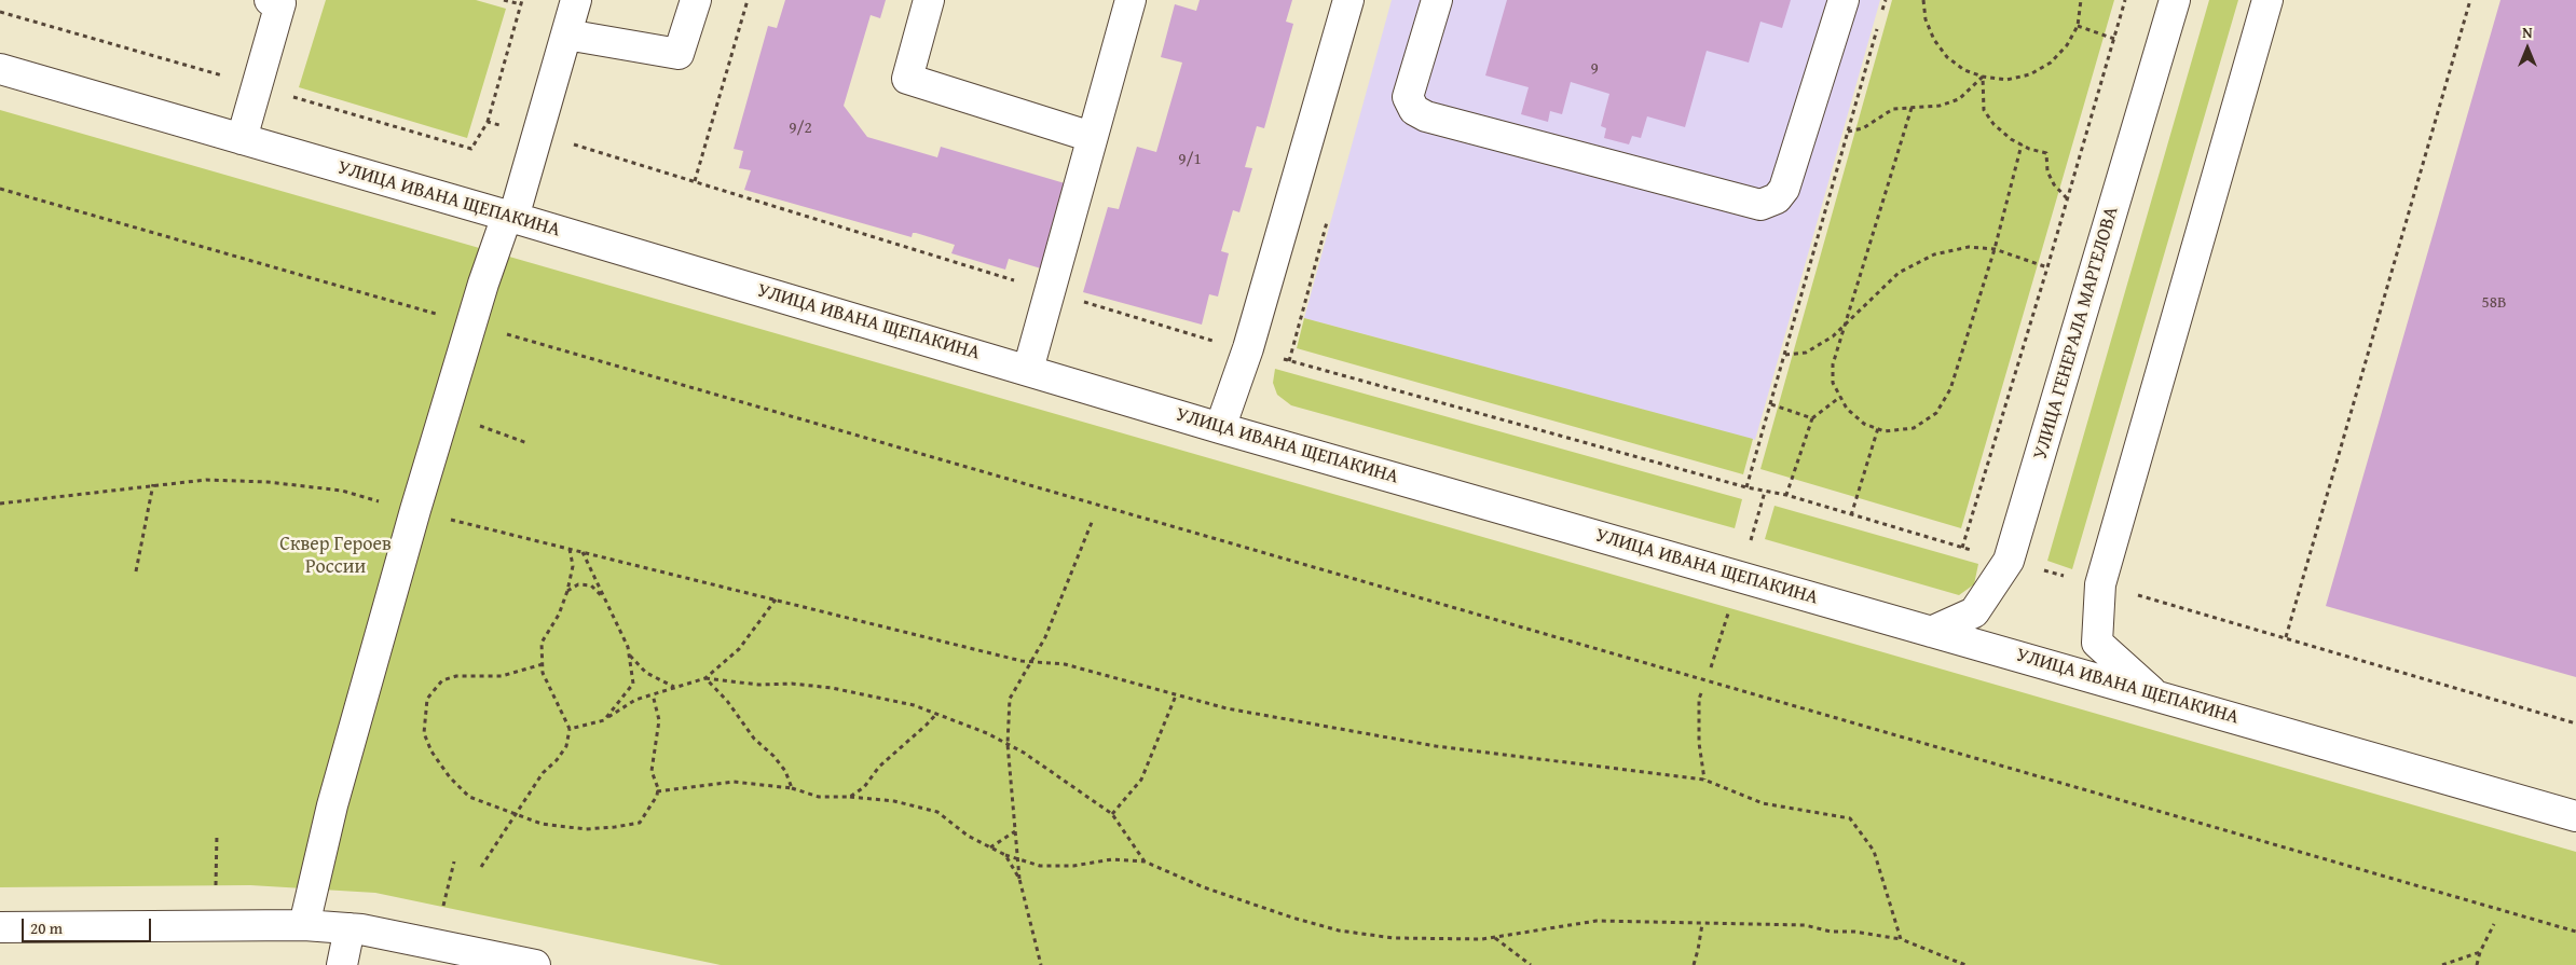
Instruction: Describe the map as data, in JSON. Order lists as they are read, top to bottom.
{
  "streets": {
    "street": ["УЛИЦА ИВАНА ЩЕПАКИНА", "УЛИЦА ГЕНЕРАЛА МАРГЕЛОВА"]
  },
  "crossings": [
    ["УЛИЦА ИВАНА ЩЕПАКИНА", "УЛИЦА ГЕНЕРАЛА МАРГЕЛОВА"]
  ],
  "parks": ["Сквер Героев России"],
  "house_numbers": [
    "9",
    "9/2",
    "9/1",
    "58В"
  ],
  "scale_bar": "20 m",
  "north": "top"
}
